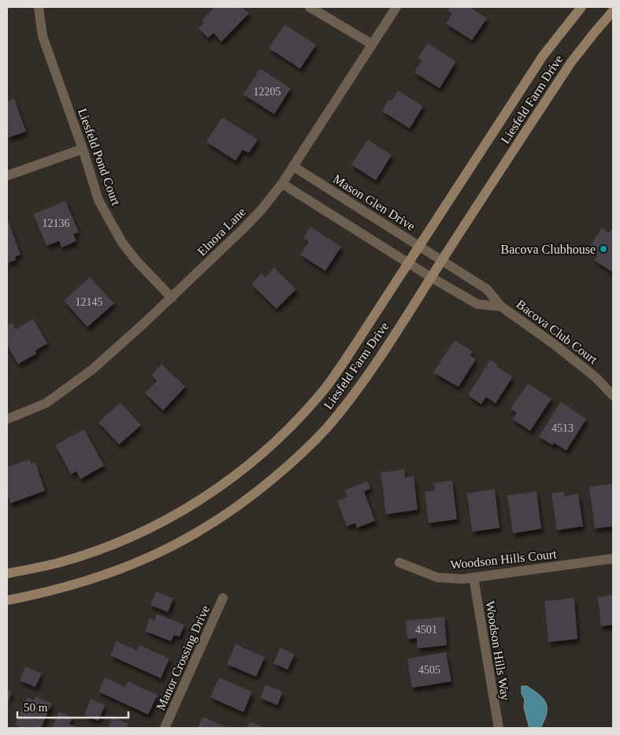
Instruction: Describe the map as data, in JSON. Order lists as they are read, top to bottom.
{
  "streets": {
    "street": [
      "Liesfeld Farm Drive",
      "Liesfeld Pond Court",
      "Mason Glen Drive",
      "Elnora Lane",
      "Bacova Club Court",
      "Woodson Hills Court",
      "Woodson Hills Way",
      "Manor Crossing Drive"
    ]
  },
  "crossings": [
    ["Liesfeld Farm Drive", "Mason Glen Drive"],
    ["Liesfeld Farm Drive", "Bacova Club Court"],
    ["Liesfeld Pond Court", "Elnora Lane"],
    ["Mason Glen Drive", "Elnora Lane"],
    ["Mason Glen Drive", "Bacova Club Court"],
    ["Woodson Hills Court", "Woodson Hills Way"]
  ],
  "places": ["Bacova Clubhouse"],
  "house_numbers": [
    "12205",
    "12136",
    "12145",
    "4513",
    "4501",
    "4505"
  ],
  "scale_bar": "50 m"
}
